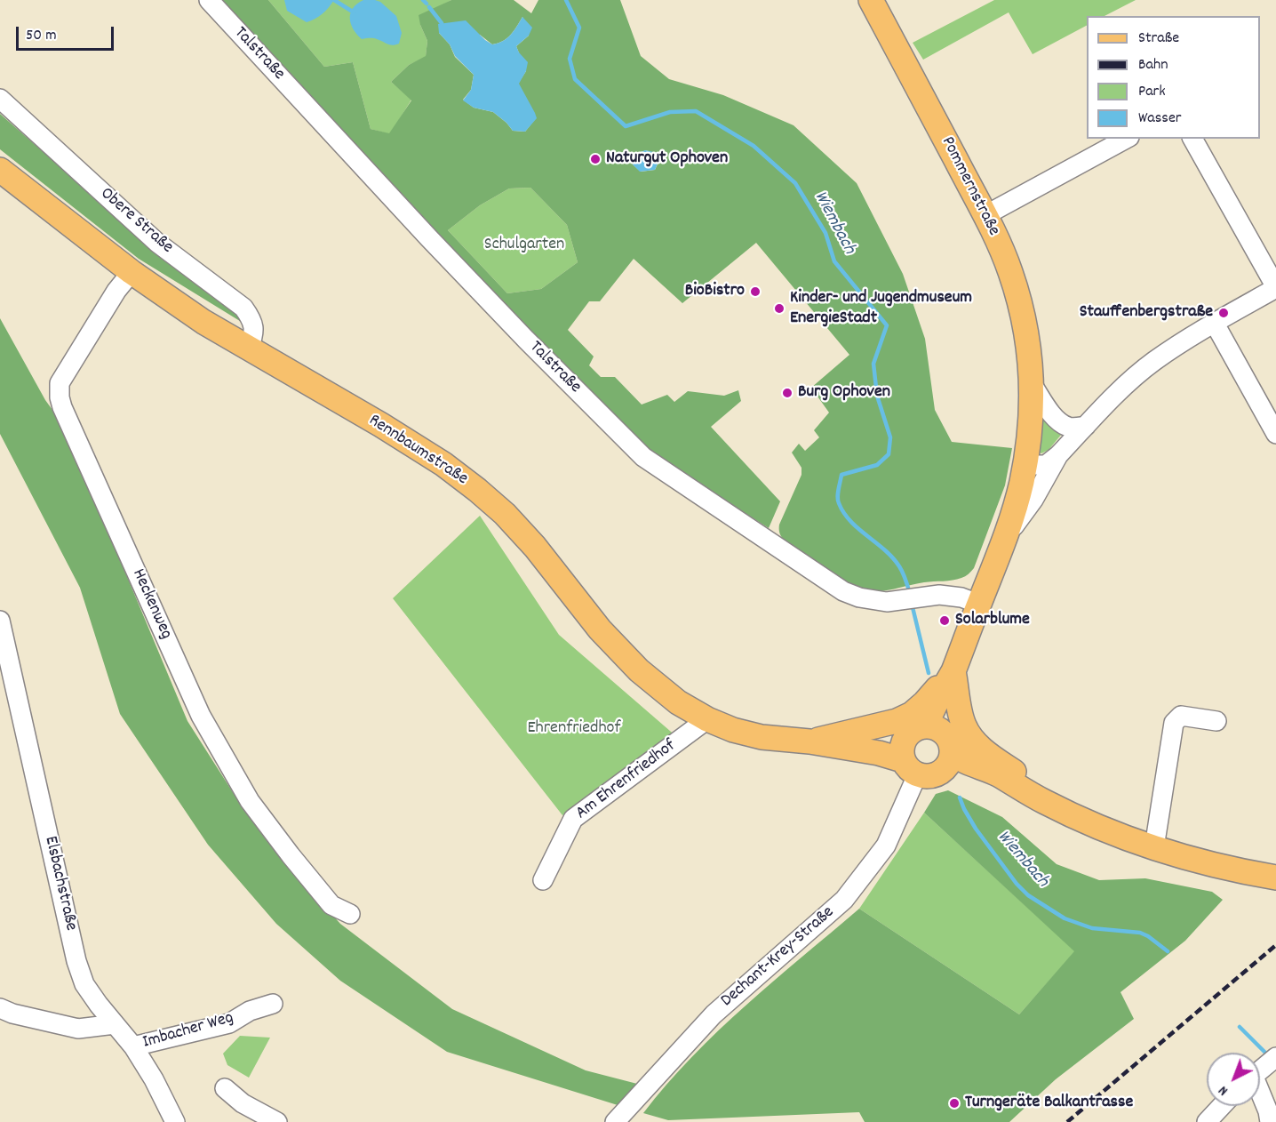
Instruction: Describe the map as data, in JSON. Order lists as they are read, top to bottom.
{
  "streets": {
    "main road": ["Pommernstraße", "Rennbaumstraße"],
    "street": [
      "Talstraße",
      "Obere Straße",
      "Heckenweg",
      "Am Ehrenfriedhof",
      "Elsbachstraße",
      "Dechant-Krey-Straße",
      "Imbacher Weg"
    ]
  },
  "crossings": [
    ["Obere Straße", "Rennbaumstraße"],
    ["Rennbaumstraße", "Heckenweg"],
    ["Rennbaumstraße", "Am Ehrenfriedhof"],
    ["Rennbaumstraße", "Dechant-Krey-Straße"],
    ["Elsbachstraße", "Imbacher Weg"]
  ],
  "water": ["Wiembach"],
  "parks": ["Schulgarten", "Ehrenfriedhof"],
  "places": [
    "Naturgut Ophoven",
    "BioBistro",
    "Kinder- und Jugendmuseum EnergieStadt",
    "Stauffenbergstraße",
    "Burg Ophoven",
    "Solarblume",
    "Turngeräte Balkantrasse"
  ],
  "legend": [
    "Straße",
    "Bahn",
    "Park",
    "Wasser"
  ],
  "scale_bar": "50 m",
  "north": "bottom left"
}
